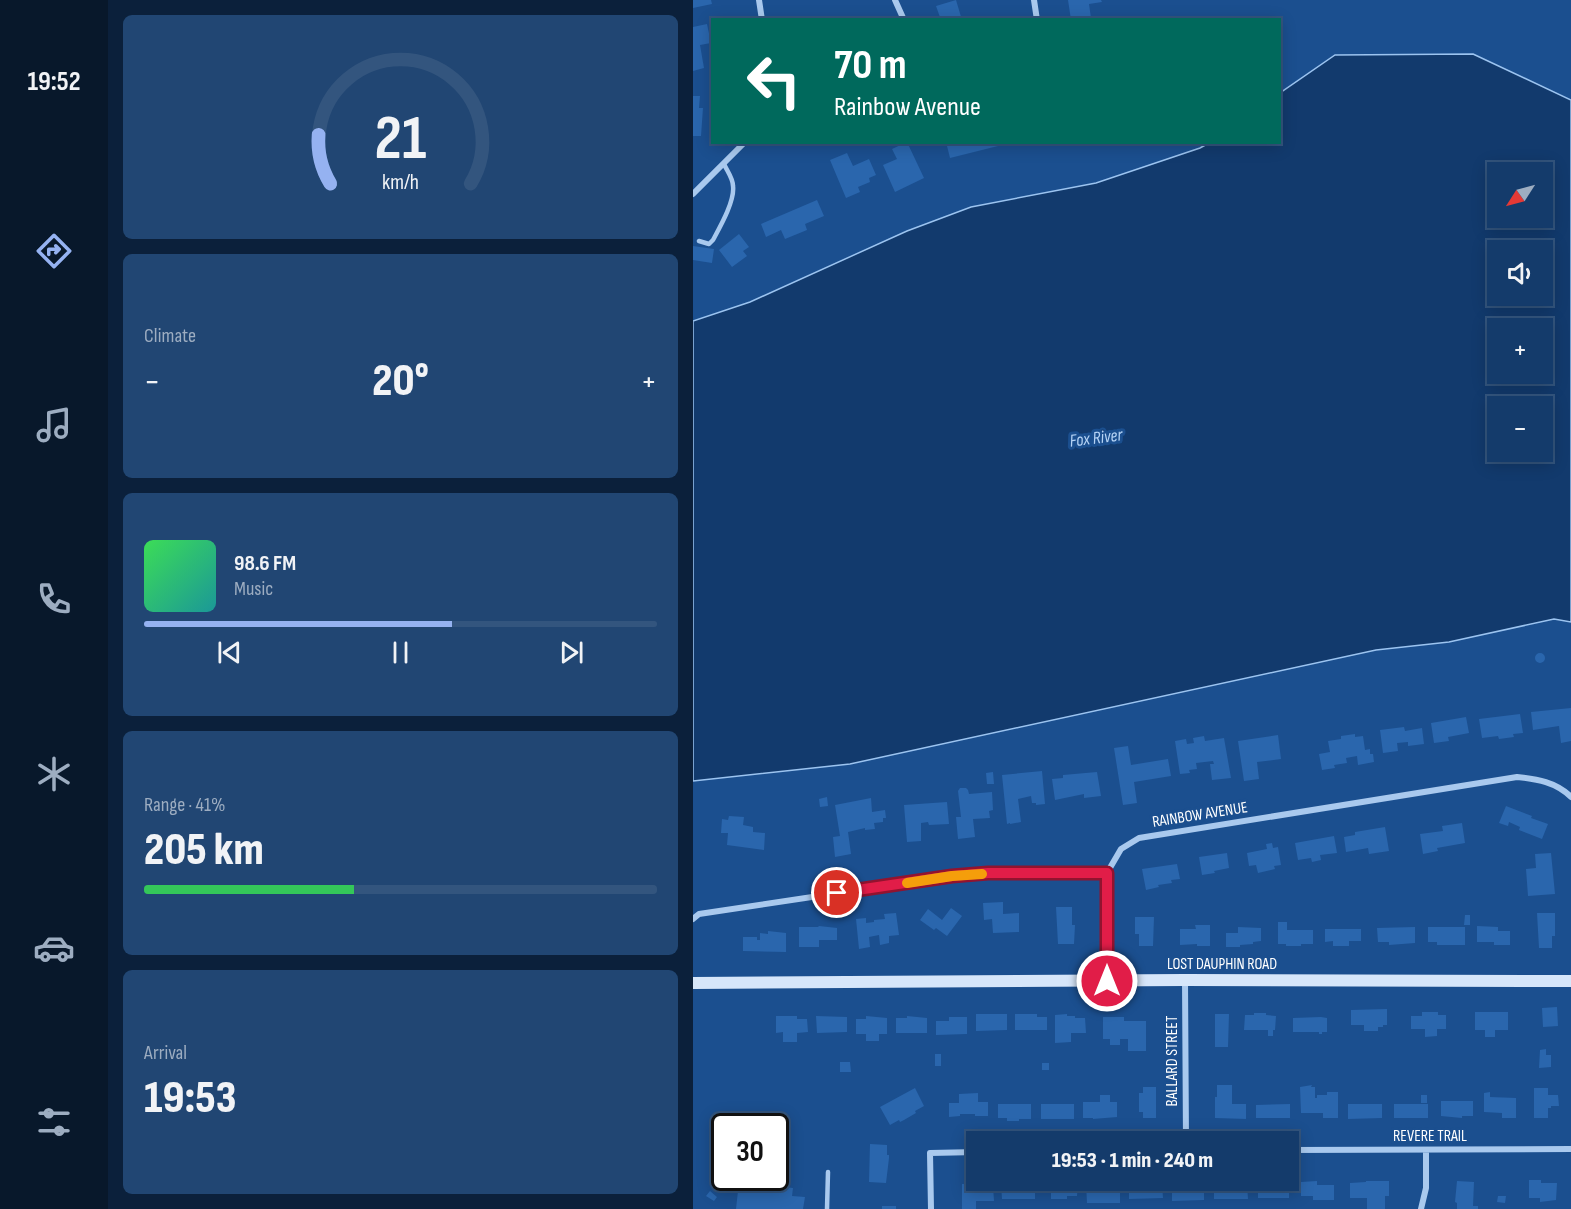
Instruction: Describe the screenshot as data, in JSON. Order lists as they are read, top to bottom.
{
  "streets": {
    "street": [
      "RAINBOW AVENUE",
      "LOST DAUPHIN ROAD",
      "BALLARD STREET",
      "REVERE TRAIL"
    ]
  },
  "crossings": [
    ["LOST DAUPHIN ROAD", "BALLARD STREET"]
  ],
  "water": ["Fox River"],
  "north": "bottom left",
  "page": {
    "tabs": "19:52",
    "turn": ["70 m", "Rainbow Avenue"],
    "map_buttons": ["+", "−"],
    "tile": [
      "Climate",
      ["Range · 41%", "205 km"],
      ["Arrival", "19:53"]
    ],
    "heat": ["−", "20°", "+"],
    "song": ["98.6 FM", "Music"],
    "limit": "30",
    "trip": "19:53 · 1 min · 240 m",
    "gauge": ["21", "km/h"]
  }
}
